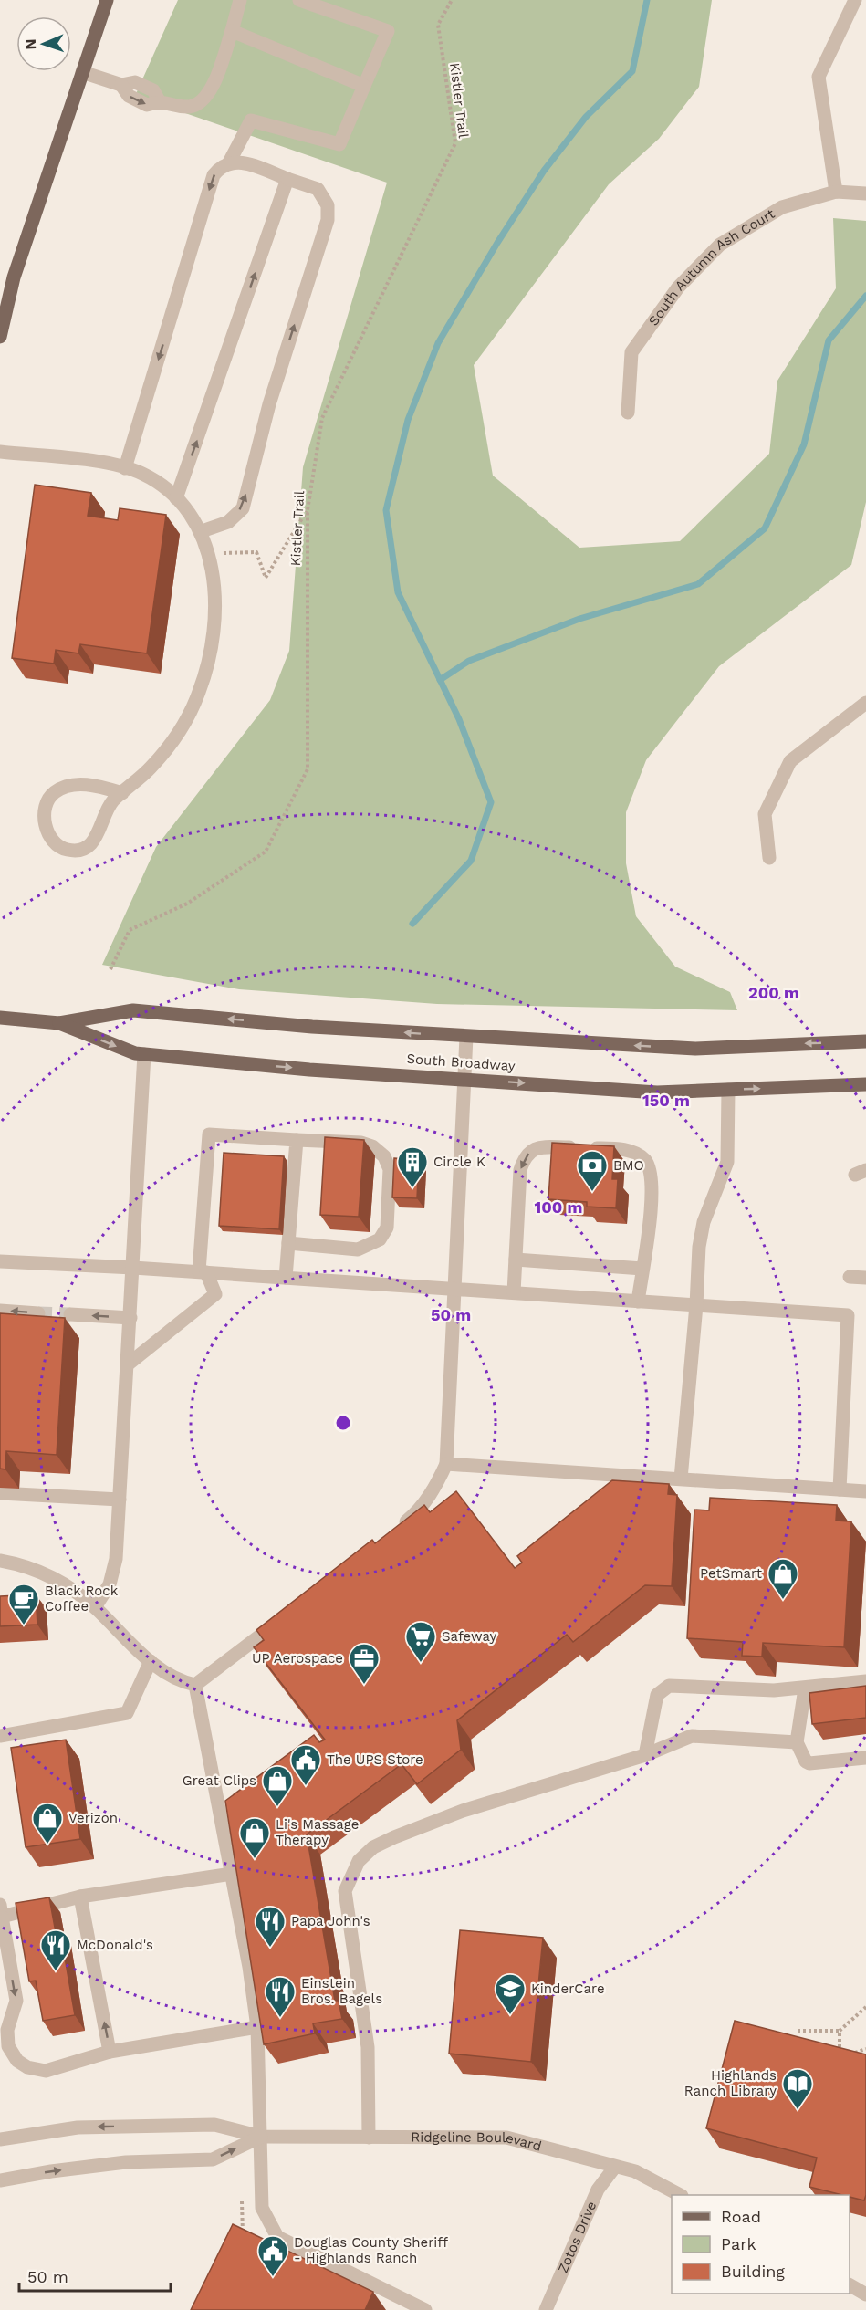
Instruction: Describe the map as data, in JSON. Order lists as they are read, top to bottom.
{
  "streets": {
    "main road": ["South Broadway"],
    "street": ["South Autumn Ash Court", "Ridgeline Boulevard", "Zotos Drive"],
    "path": ["Kistler Trail"]
  },
  "crossings": [
    ["Ridgeline Boulevard", "Zotos Drive"]
  ],
  "places": {
    "building": ["Circle K"],
    "bank": ["BMO"],
    "shop": [
      "PetSmart",
      "Great Clips",
      "Verizon",
      "Li's Massage Therapy"
    ],
    "cafe": ["Black Rock Coffee"],
    "supermarket": ["Safeway"],
    "office": ["UP Aerospace"],
    "public building": ["The UPS Store", "Douglas County Sheriff - Highlands Ranch"],
    "restaurant": ["Papa John's", "McDonald's", "Einstein Bros. Bagels"],
    "school or university": ["KinderCare"],
    "library": ["Highlands Ranch Library"]
  },
  "legend": ["Road", "Park", "Building"],
  "scale_bar": "50 m",
  "north": "left",
  "rings": [
    "200 m",
    "150 m",
    "100 m",
    "50 m"
  ]
}
